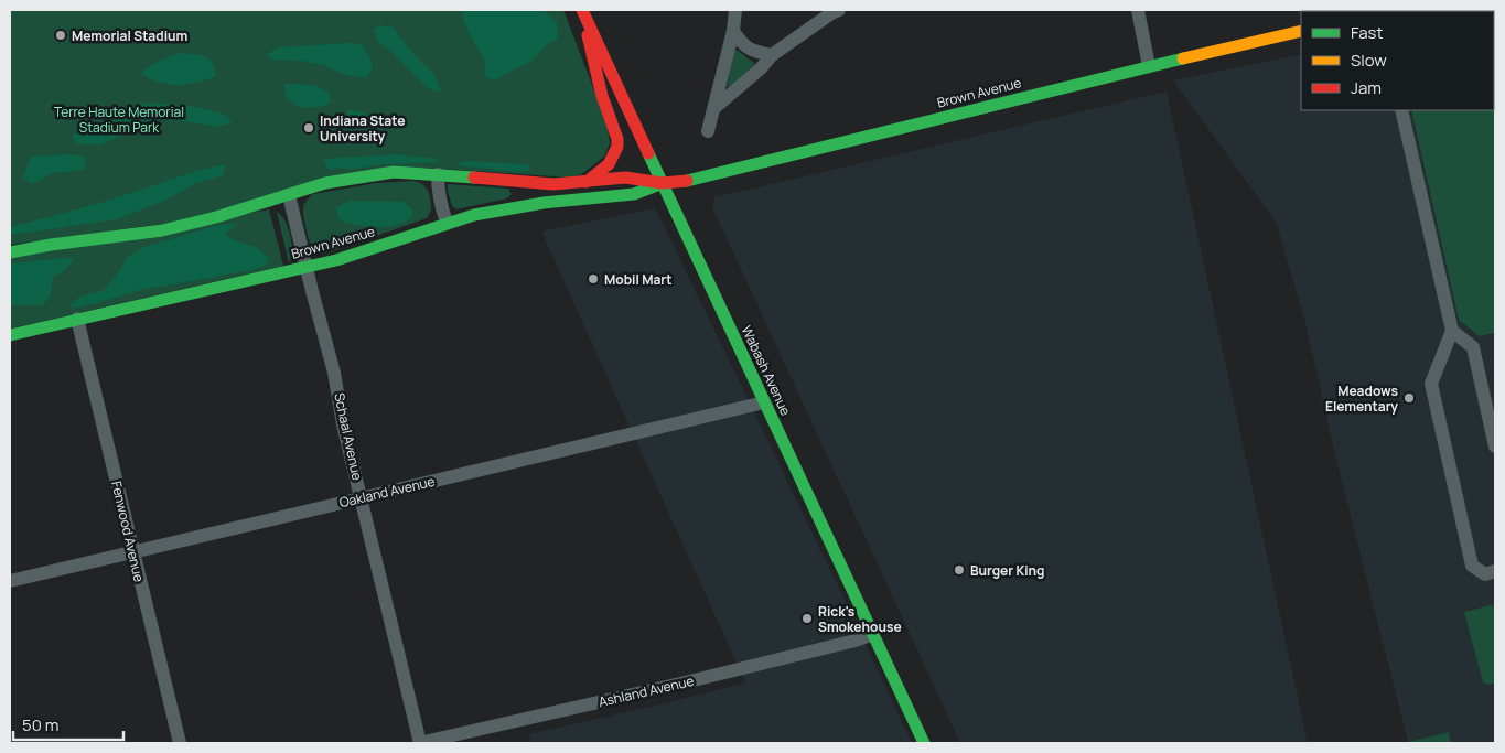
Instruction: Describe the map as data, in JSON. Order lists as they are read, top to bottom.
{
  "streets": {
    "street": [
      "Brown Avenue",
      "Wabash Avenue",
      "Schaal Avenue",
      "Oakland Avenue",
      "Fenwood Avenue",
      "Ashland Avenue"
    ]
  },
  "crossings": [
    ["Brown Avenue", "Wabash Avenue"],
    ["Brown Avenue", "Schaal Avenue"],
    ["Brown Avenue", "Fenwood Avenue"],
    ["Wabash Avenue", "Oakland Avenue"],
    ["Wabash Avenue", "Ashland Avenue"],
    ["Schaal Avenue", "Oakland Avenue"],
    ["Schaal Avenue", "Ashland Avenue"],
    ["Oakland Avenue", "Fenwood Avenue"]
  ],
  "parks": ["Terre Haute Memorial Stadium Park"],
  "places": [
    "Memorial Stadium",
    "Indiana State University",
    "Mobil Mart",
    "Meadows Elementary",
    "Burger King",
    "Rick's Smokehouse"
  ],
  "legend": ["Fast", "Slow", "Jam"],
  "scale_bar": "50 m"
}
